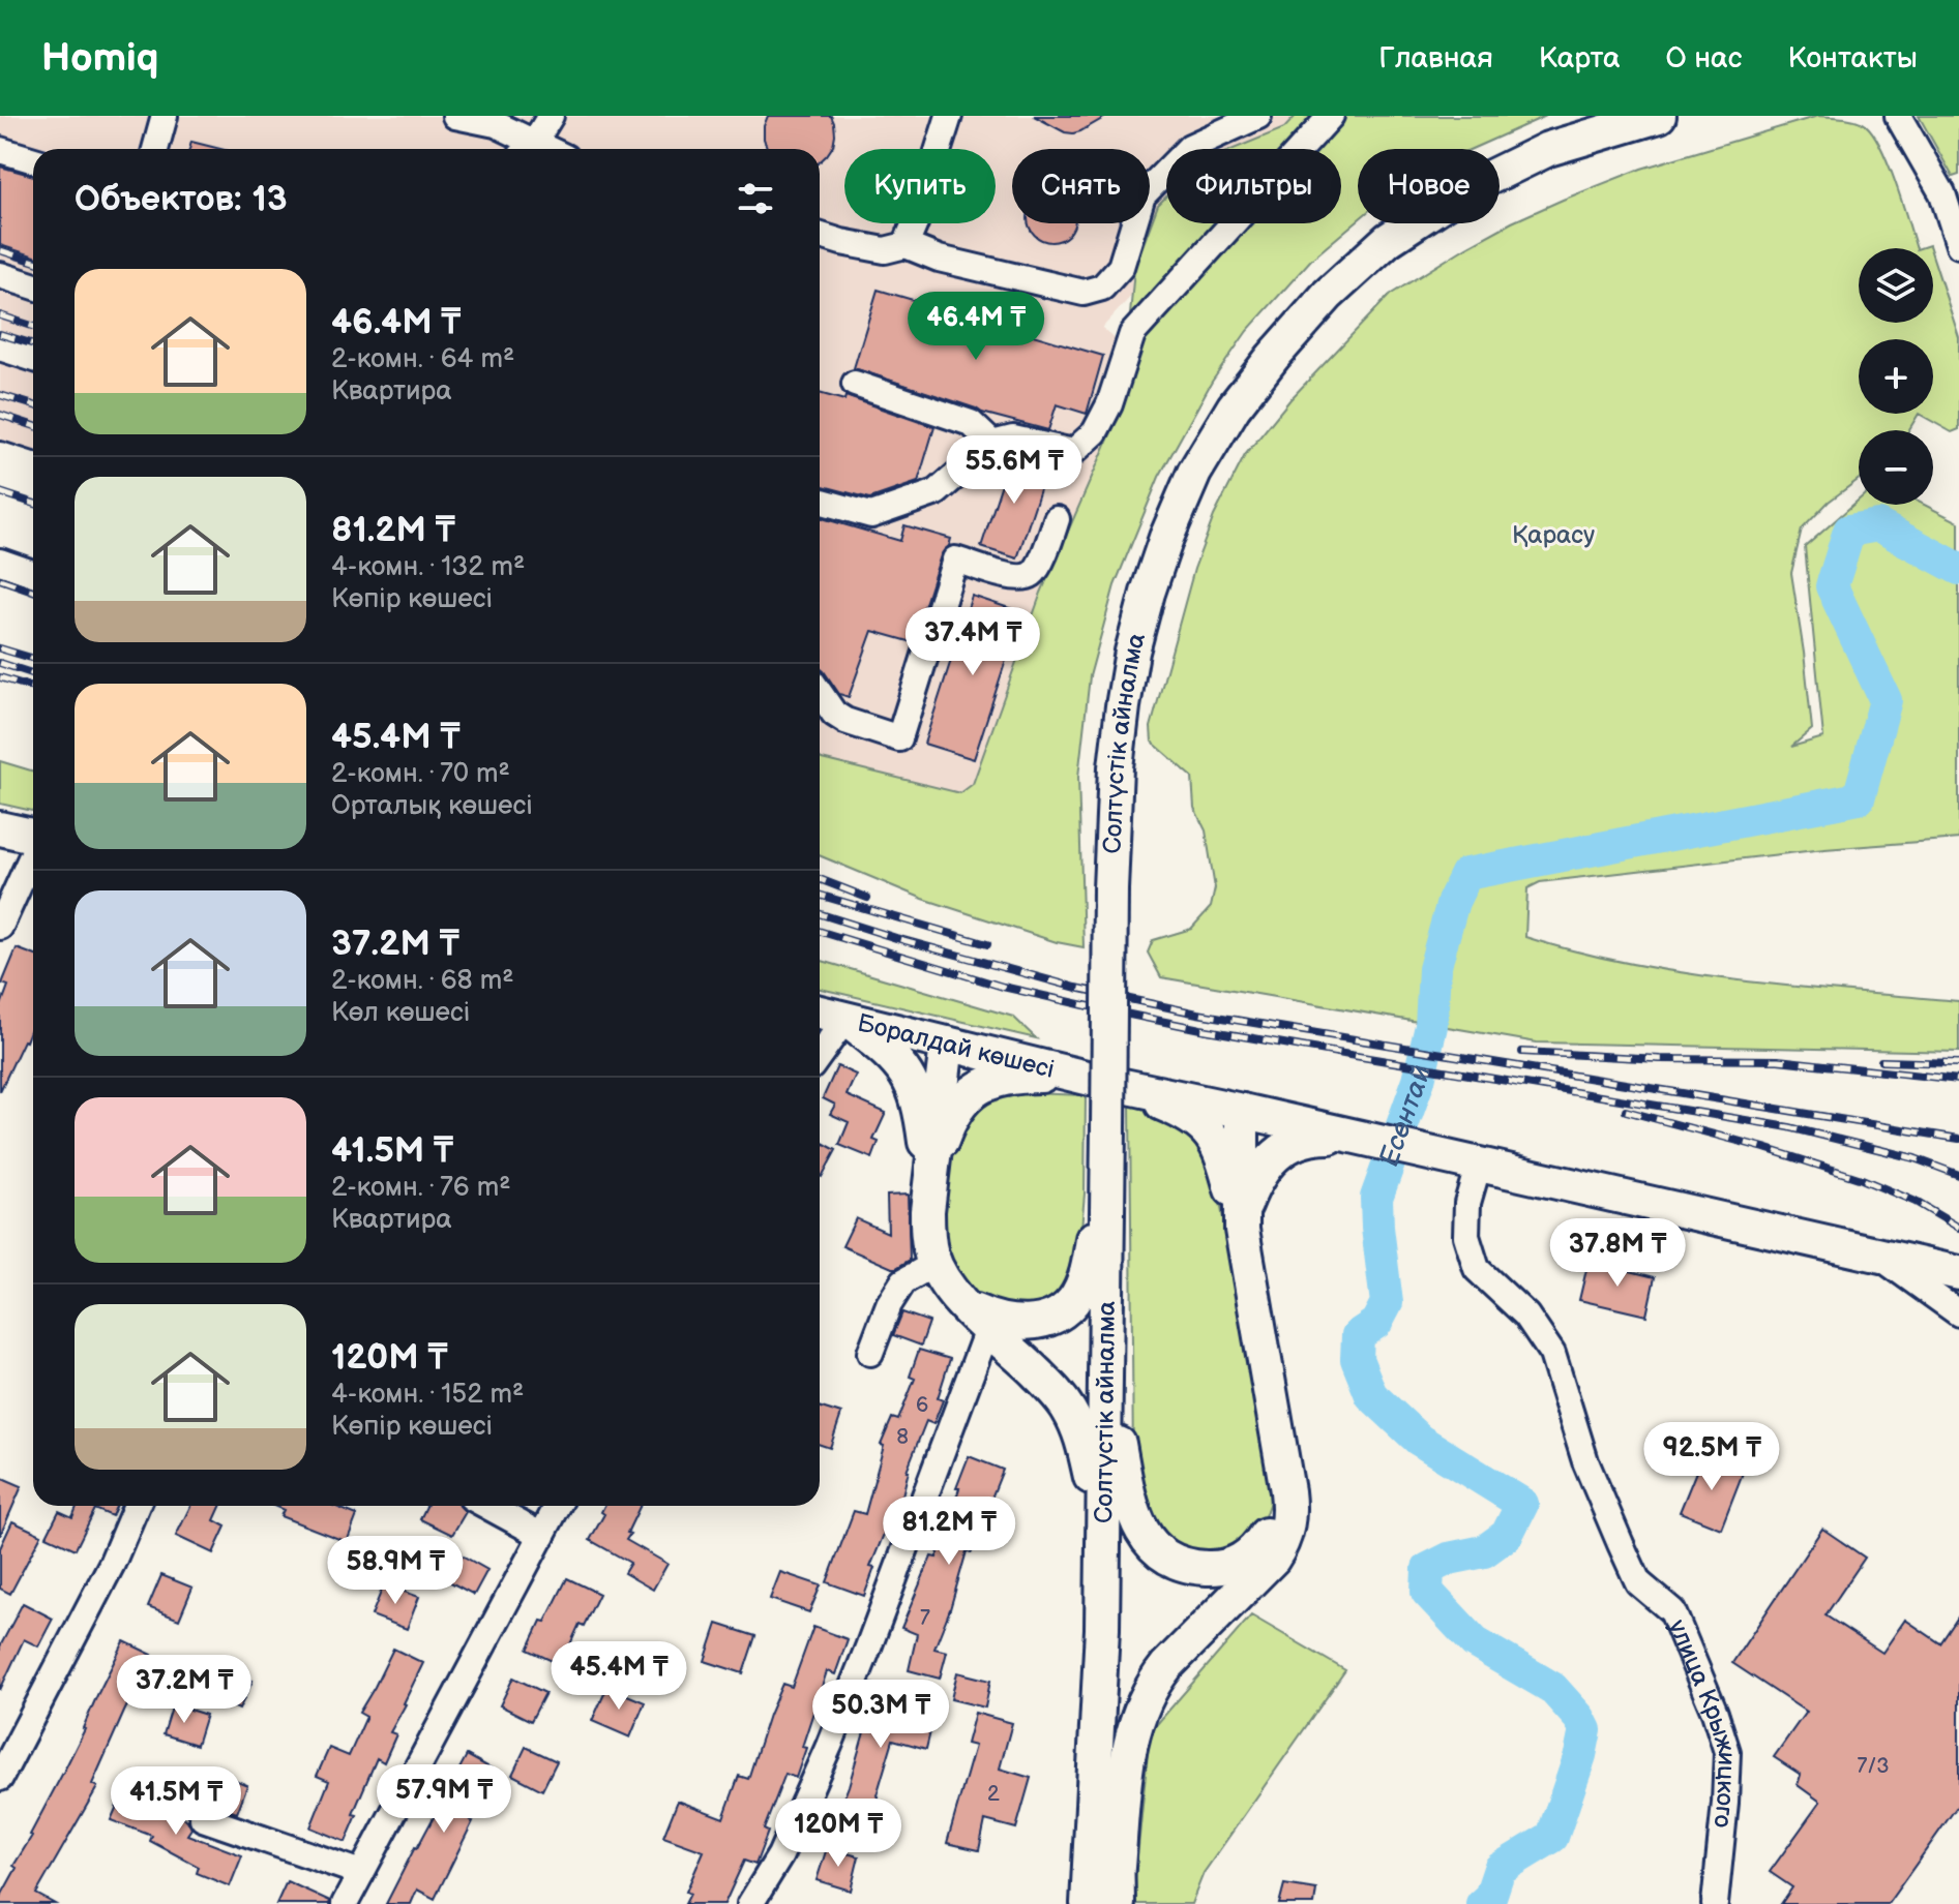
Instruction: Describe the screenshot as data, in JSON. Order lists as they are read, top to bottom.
{
  "streets": {
    "main road": ["Солтүстік айналма", "Боралдай көшесі"],
    "street": ["улица Крыжицкого"]
  },
  "water": ["Есентай"],
  "parks": ["Қарасу"],
  "house_numbers": [
    "6",
    "8",
    "7",
    "7/3",
    "2"
  ],
  "page": {
    "header": "Homiq",
    "nav": [
      "Главная",
      "Карта",
      "О нас",
      "Контакты"
    ],
    "chip": [
      "Купить",
      "Снять",
      "Фильтры",
      "Новое"
    ],
    "heading": "Объектов: 13",
    "map_buttons": ["+", "−"],
    "list": [
      {
        "name": "46.4M ₸",
        "note": "2-комн. · 64 m² · Квартира"
      },
      {
        "name": "81.2M ₸",
        "note": "4-комн. · 132 m² · Көпір көшесі"
      },
      {
        "name": "45.4M ₸",
        "note": "2-комн. · 70 m² · Орталық көшесі"
      },
      {
        "name": "37.2M ₸",
        "note": "2-комн. · 68 m² · Көл көшесі"
      },
      {
        "name": "41.5M ₸",
        "note": "2-комн. · 76 m² · Квартира"
      },
      {
        "name": "120M ₸",
        "note": "4-комн. · 152 m² · Көпір көшесі"
      }
    ],
    "price": [
      "46.4M ₸",
      "55.6M ₸",
      "37.4M ₸",
      "37.8M ₸",
      "92.5M ₸",
      "81.2M ₸",
      "58.9M ₸",
      "45.4M ₸",
      "37.2M ₸",
      "50.3M ₸",
      "57.9M ₸",
      "41.5M ₸",
      "120M ₸"
    ]
  }
}
